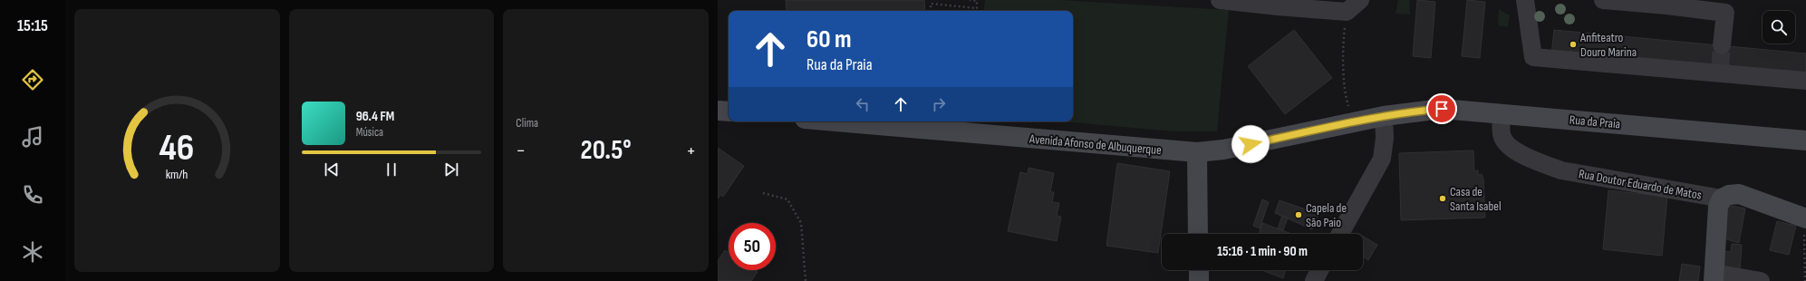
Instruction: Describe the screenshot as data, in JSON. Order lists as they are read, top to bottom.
{
  "streets": {
    "main road": ["Rua da Praia", "Avenida Afonso de Albuquerque", "Rua Doutor Eduardo de Matos"]
  },
  "crossings": [
    ["Rua da Praia", "Avenida Afonso de Albuquerque"],
    ["Rua da Praia", "Rua Doutor Eduardo de Matos"]
  ],
  "places": ["Anfiteatro Douro Marina", "Casa de Santa Isabel", "Capela de São Paio"],
  "page": {
    "tabs": "15:15",
    "tile": "Clima",
    "turn": ["60 m", "Rua da Praia"],
    "song": ["96.4 FM", "Música"],
    "heat": ["−", "20.5°", "+"],
    "limit": "50",
    "trip": "15:16 · 1 min · 90 m",
    "gauge": ["46", "km/h"]
  }
}
